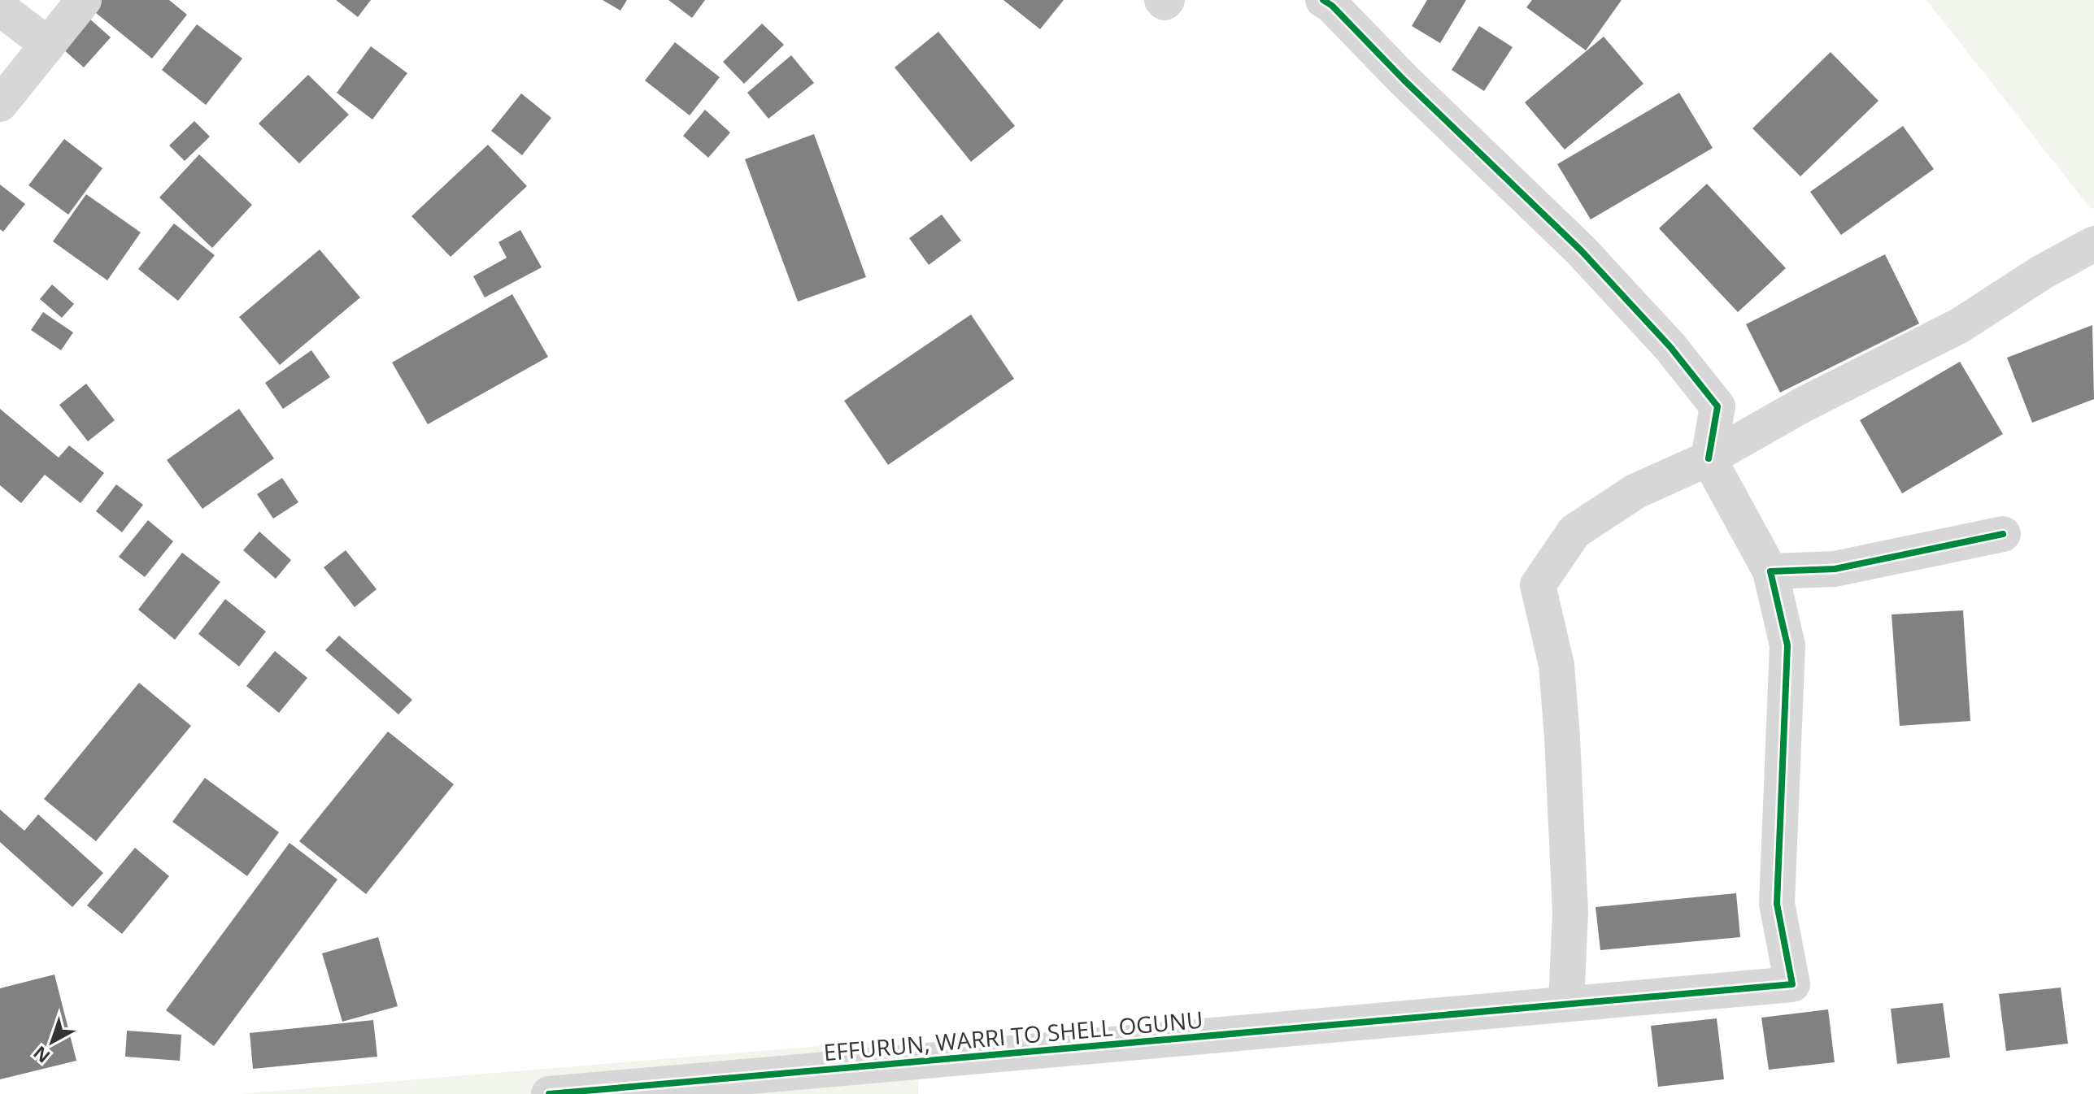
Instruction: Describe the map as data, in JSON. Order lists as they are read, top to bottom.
{
  "streets": {
    "street": ["EFFURUN, WARRI TO SHELL OGUNU"]
  },
  "north": "bottom left"
}
